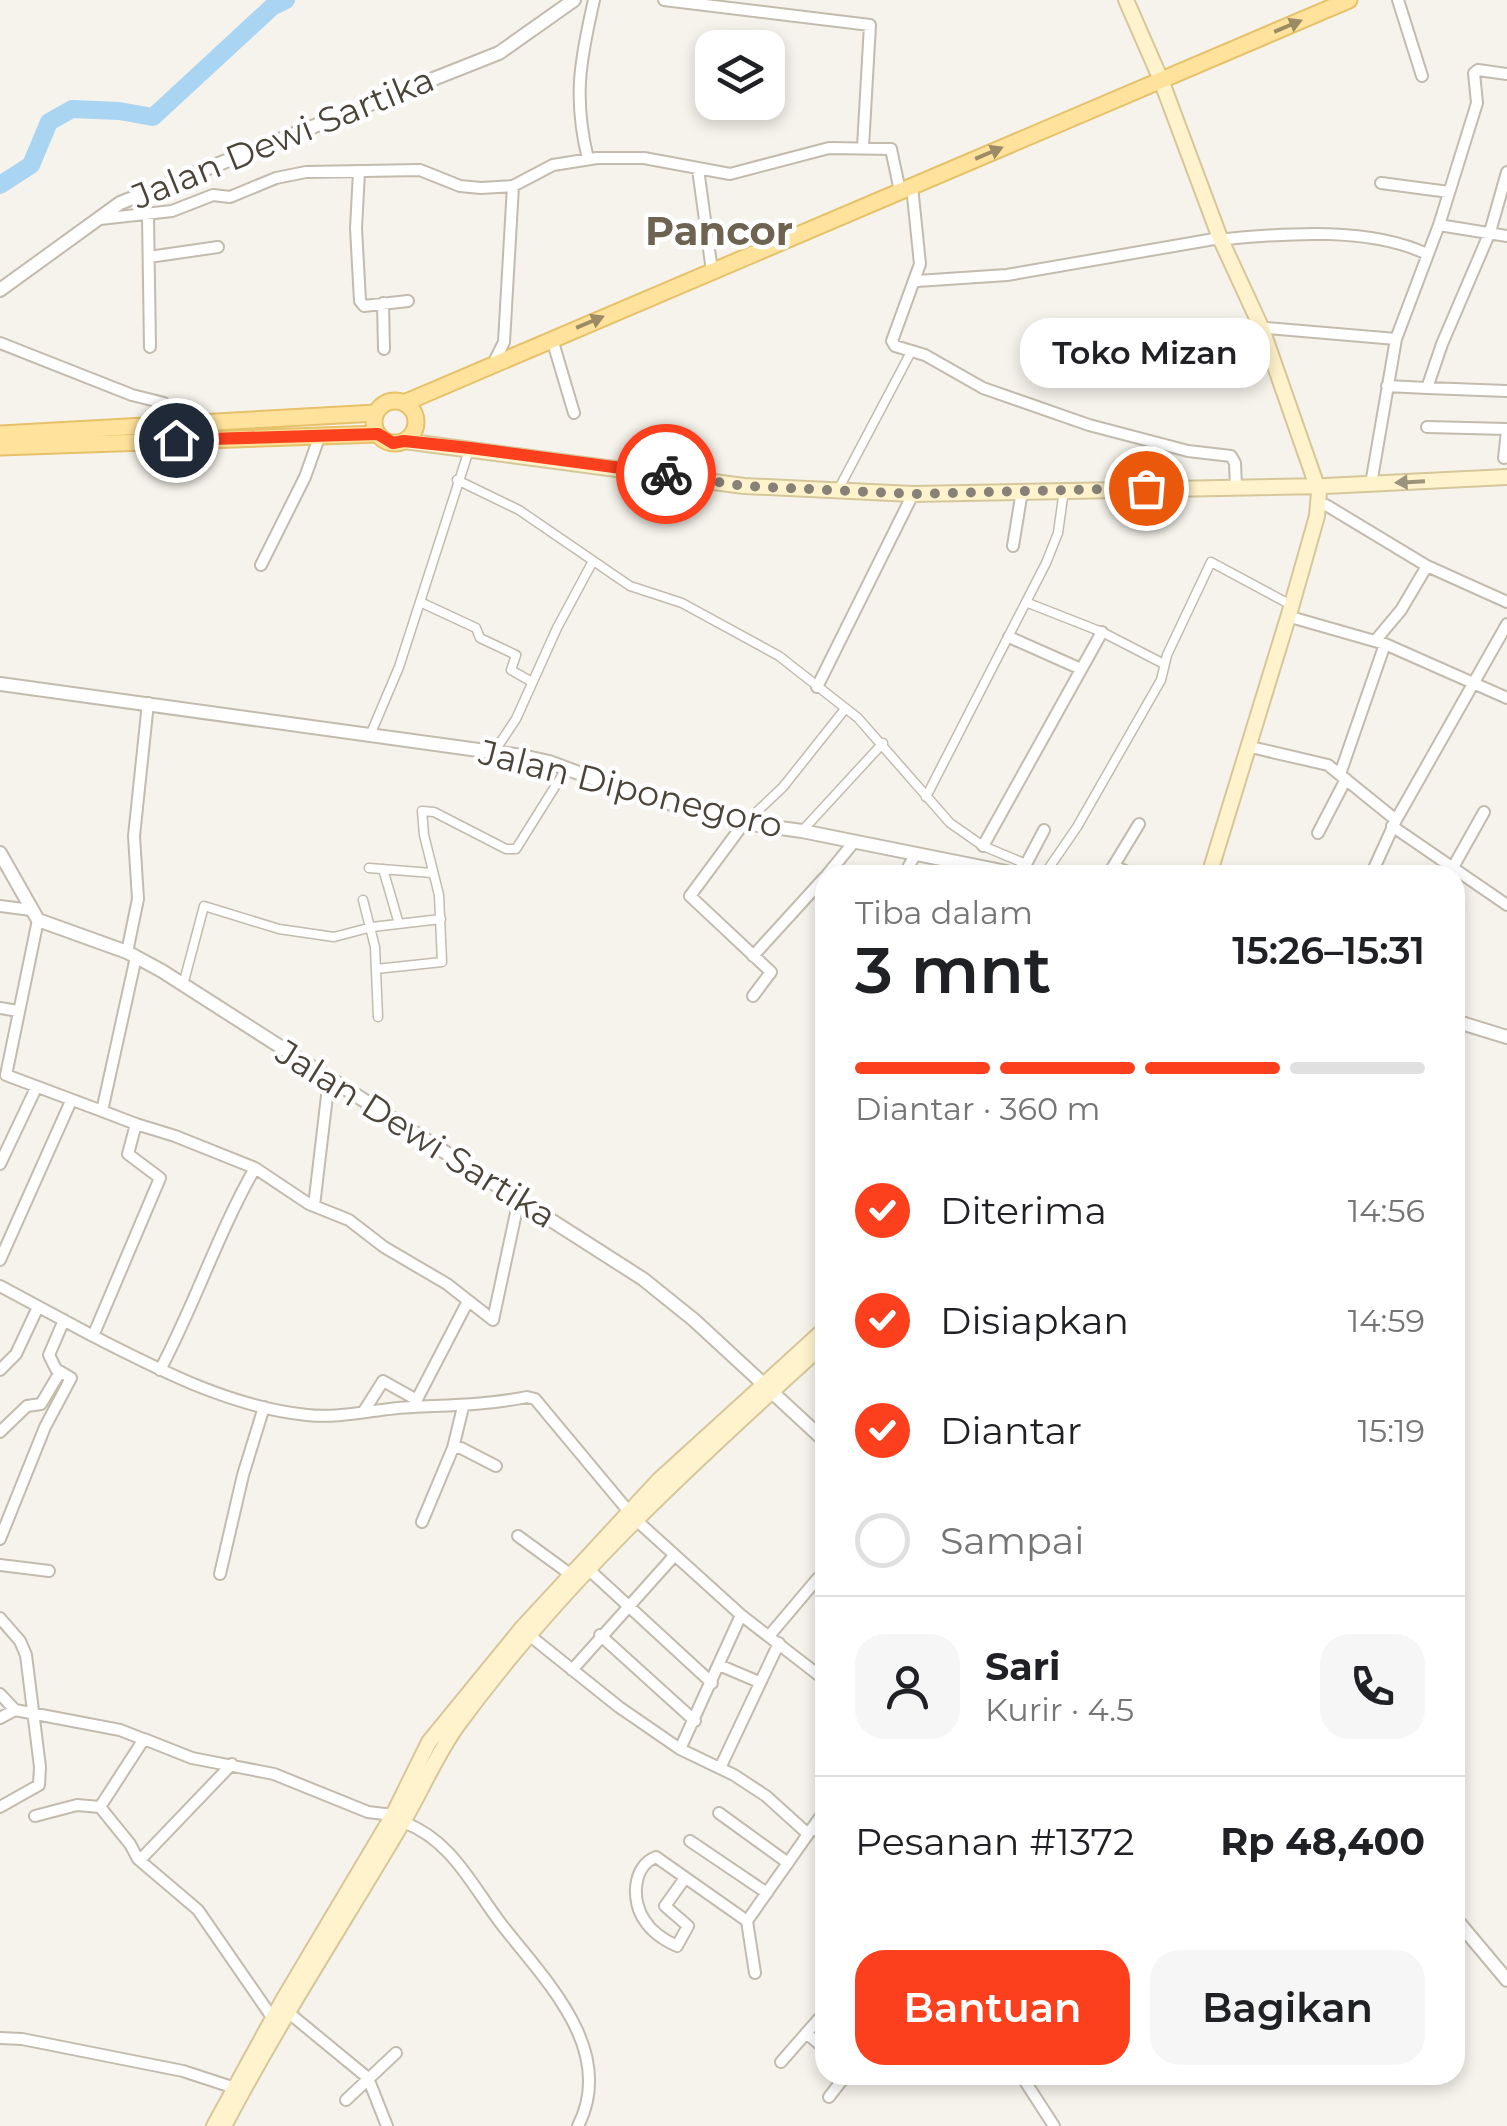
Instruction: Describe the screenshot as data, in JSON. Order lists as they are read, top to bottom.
{
  "streets": {
    "street": ["Jalan Dewi Sartika", "Jalan Diponegoro"]
  },
  "districts": ["Pancor"],
  "places": ["Toko Mizan"],
  "page": {
    "bubble": "Toko Mizan",
    "heading": ["3 mnt", "Tiba dalam", "15:26–15:31"],
    "panel": [
      "Sari",
      "Kurir · 4.5",
      "Pesanan #1372",
      "Rp 48,400"
    ],
    "bar": "Diantar · 360 m",
    "list": [
      ["Diterima", "14:56"],
      ["Disiapkan", "14:59"],
      ["Diantar", "15:19"],
      "Sampai"
    ],
    "buttons": ["Bantuan", "Bagikan"]
  }
}
